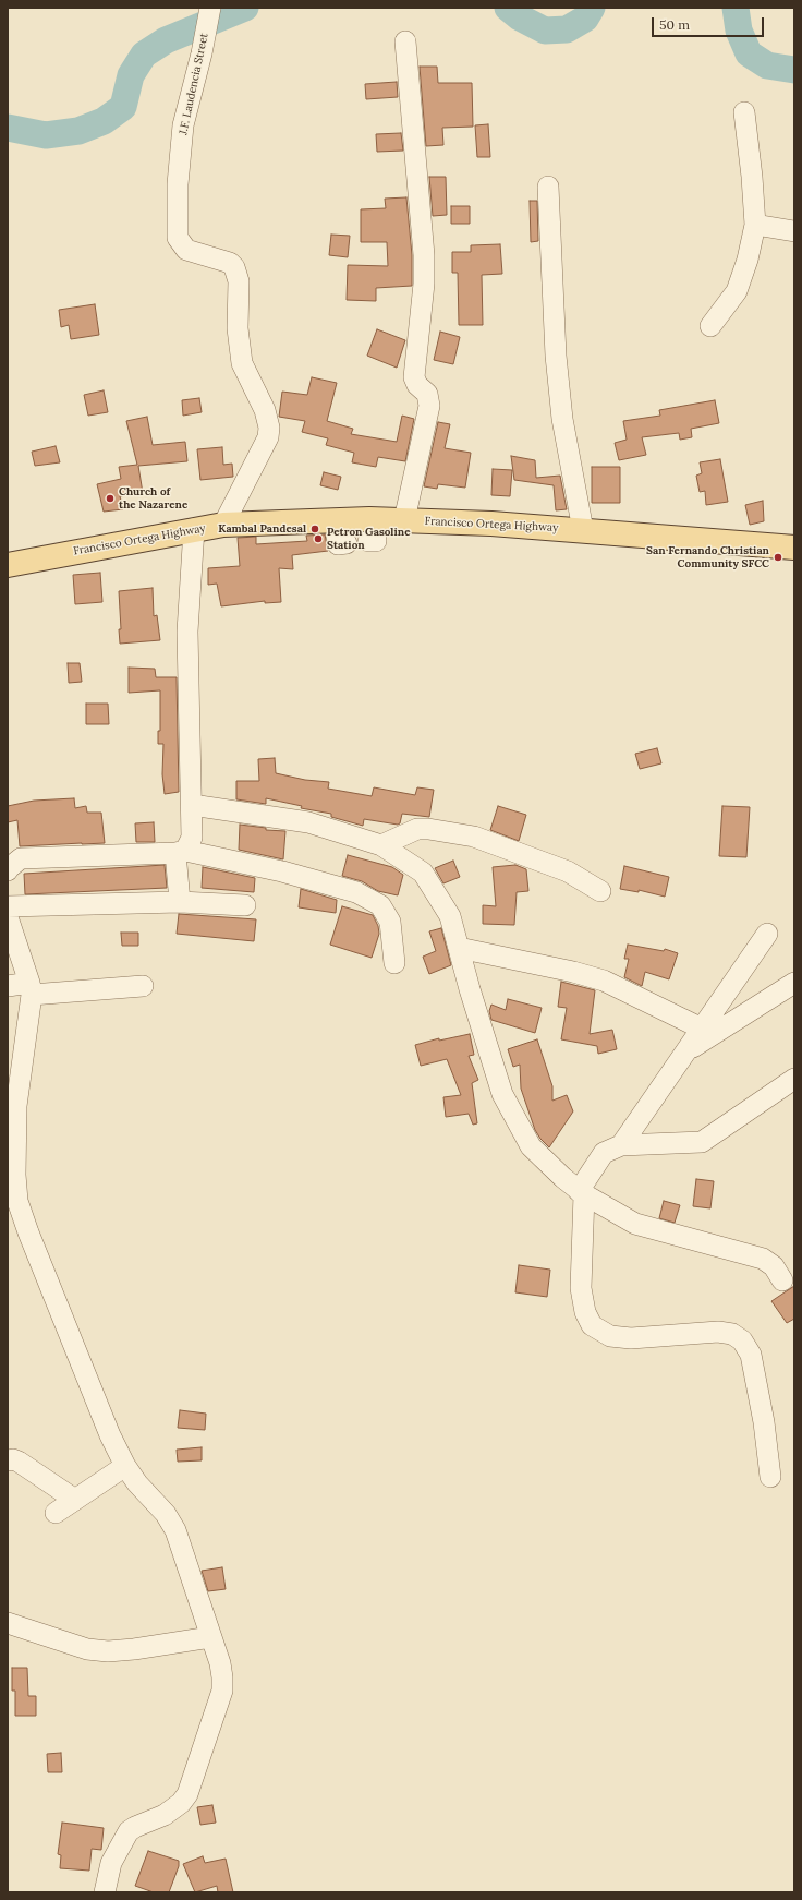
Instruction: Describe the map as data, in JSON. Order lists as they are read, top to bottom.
{
  "streets": {
    "main road": ["Francisco Ortega Highway"],
    "street": ["J.F. Laudencia Street"]
  },
  "crossings": [
    ["J.F. Laudencia Street", "Francisco Ortega Highway"]
  ],
  "places": [
    "Church of the Nazarene",
    "Kambal Pandesal",
    "Petron Gasoline Station",
    "San Fernando Christian Community SFCC"
  ],
  "scale_bar": "50 m"
}
